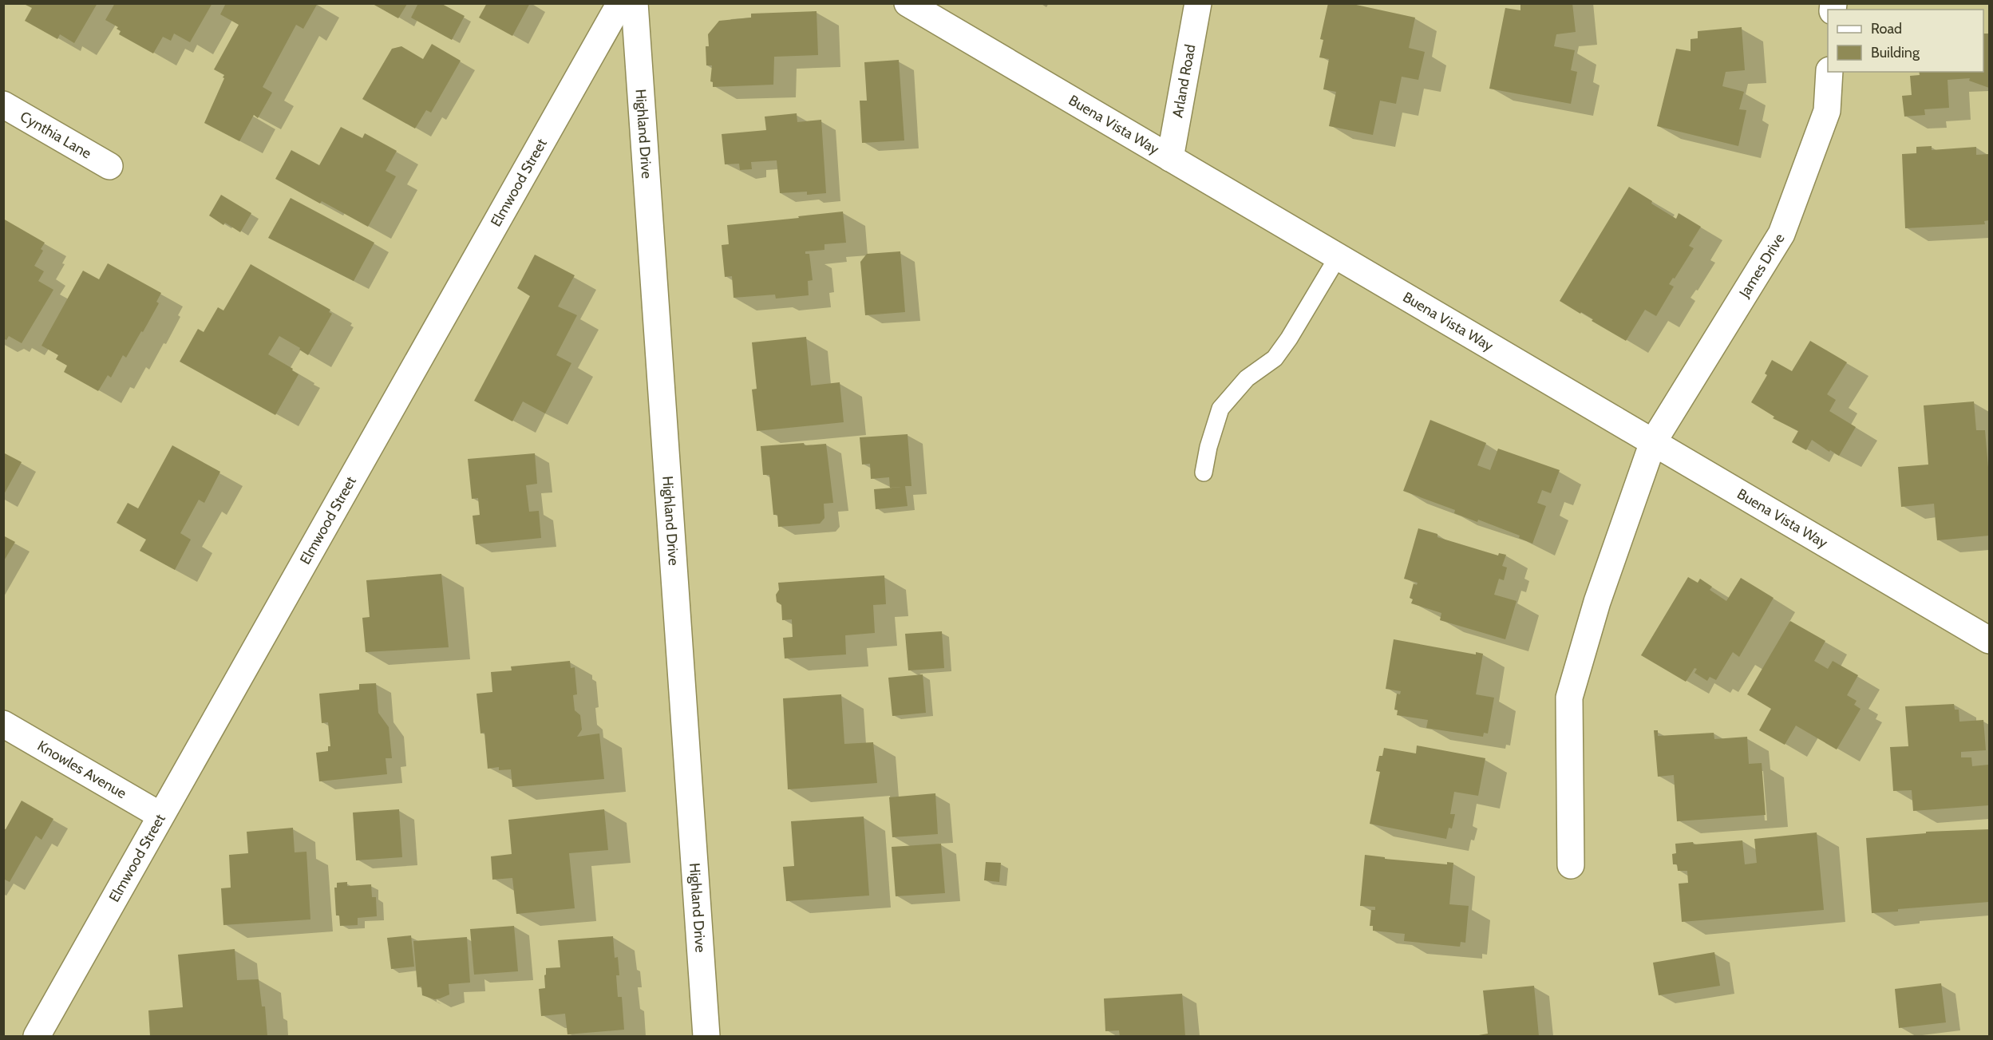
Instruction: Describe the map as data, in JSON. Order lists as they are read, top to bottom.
{
  "streets": {
    "street": [
      "Arland Road",
      "Buena Vista Way",
      "Highland Drive",
      "Cynthia Lane",
      "Elmwood Street",
      "James Drive",
      "Knowles Avenue"
    ]
  },
  "crossings": [
    ["Arland Road", "Buena Vista Way"],
    ["Buena Vista Way", "James Drive"],
    ["Elmwood Street", "Knowles Avenue"]
  ],
  "legend": ["Road", "Building"]
}
